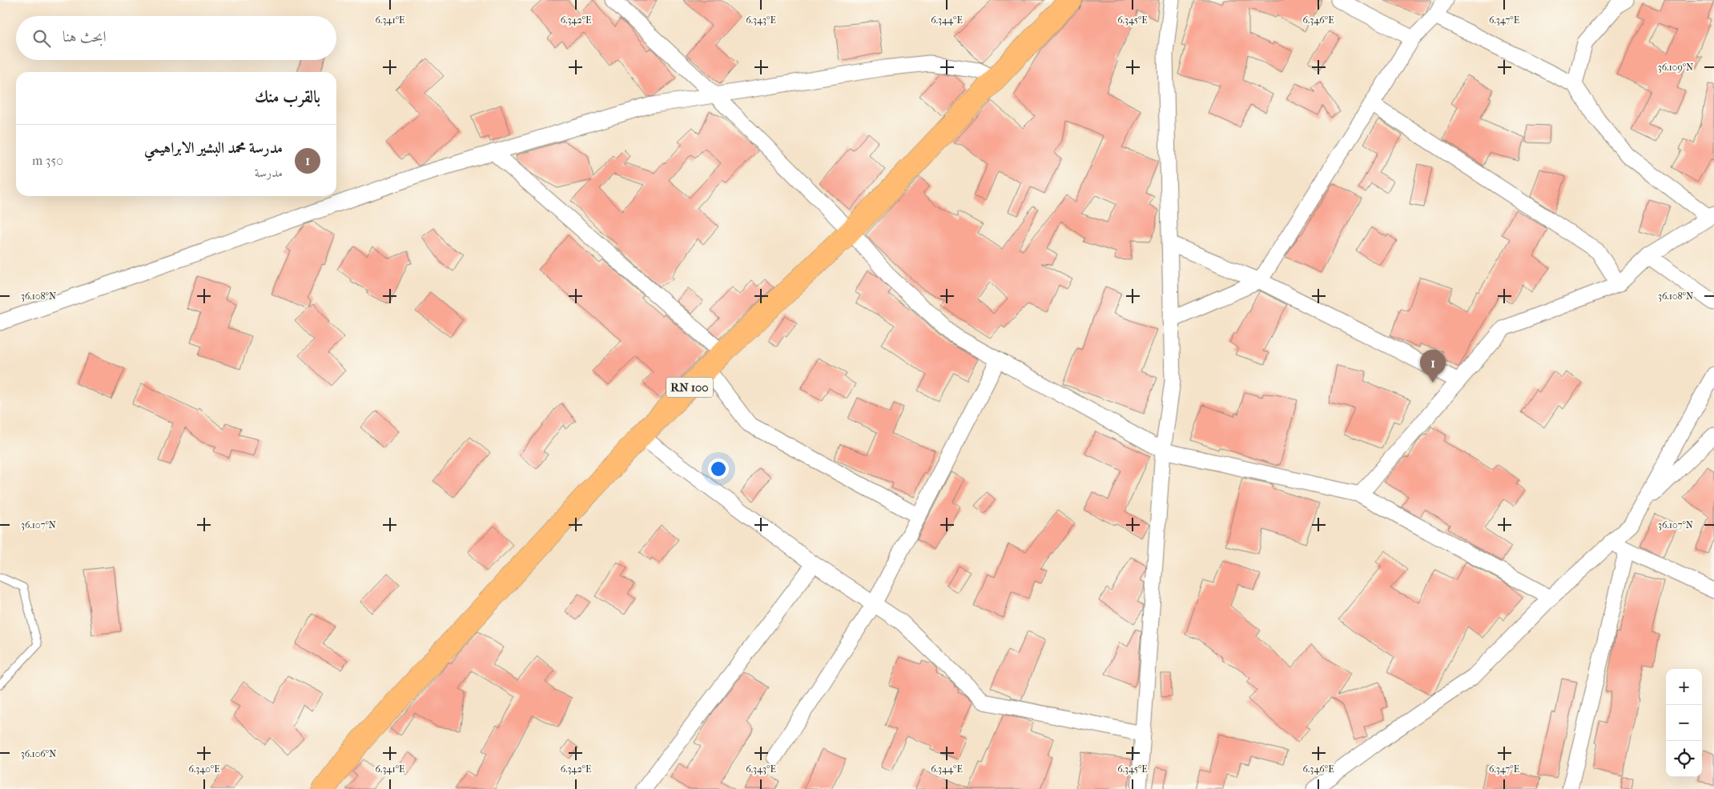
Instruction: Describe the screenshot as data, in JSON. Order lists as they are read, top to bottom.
{
  "streets": {
    "main road": ["RN 100"]
  },
  "page": {
    "search": "ابحث هنا",
    "heading": "بالقرب منك",
    "list": [
      {
        "mark": "1",
        "name": "مدرسة محمد البشير الابراهيمي",
        "note": "مدرسة",
        "value": "350 m"
      }
    ],
    "pins": "1",
    "map_buttons": ["+", "−"]
  },
  "coordinates": [
    "6.341°E",
    "6.342°E",
    "6.343°E",
    "6.344°E",
    "6.345°E",
    "6.346°E",
    "6.347°E",
    "36.109°N",
    "36.108°N",
    "36.107°N",
    "36.106°N",
    "6.340°E"
  ]
}
